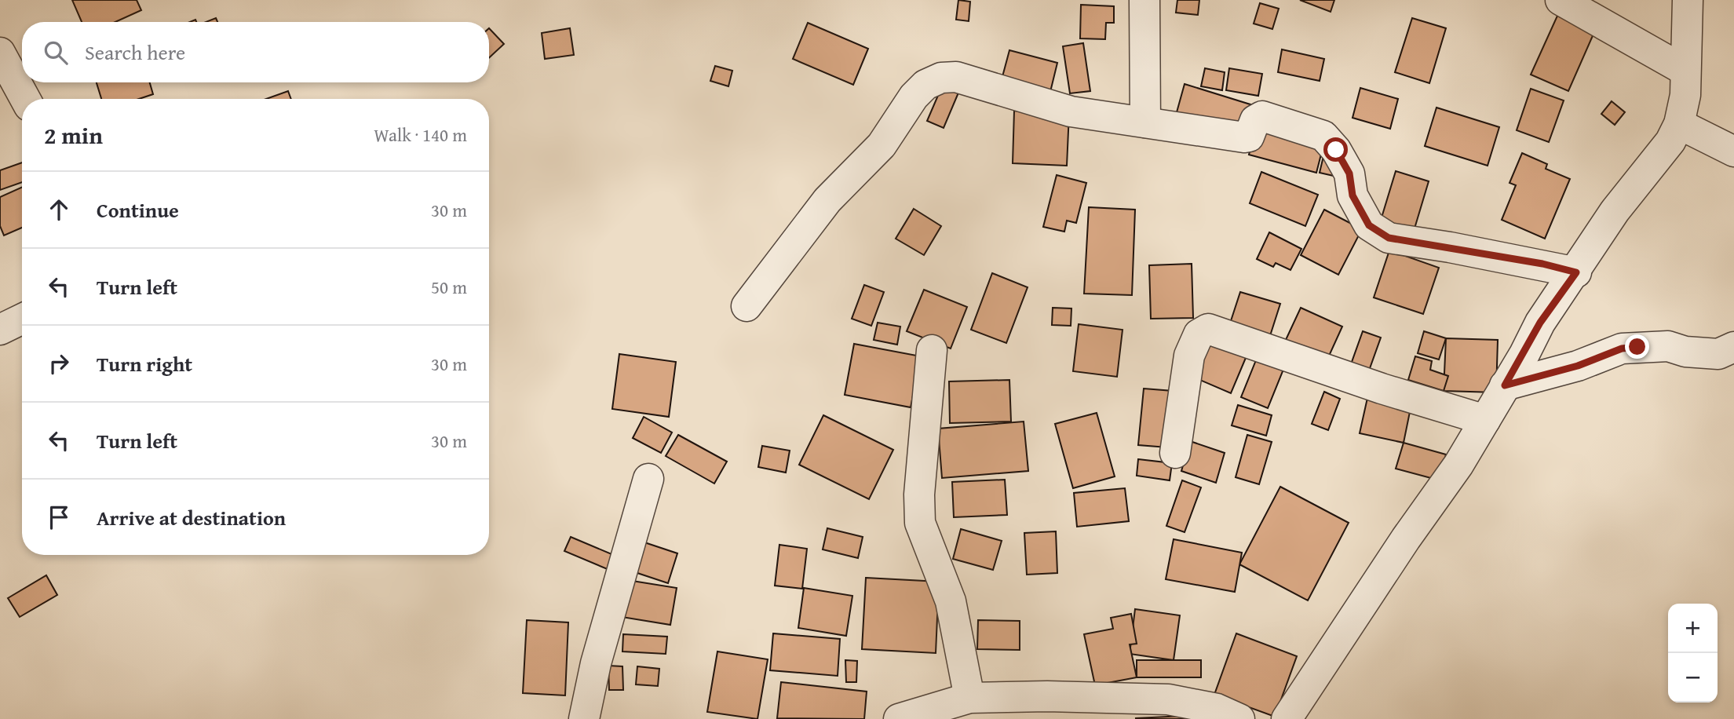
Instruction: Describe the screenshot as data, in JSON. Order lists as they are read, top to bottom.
{
  "page": {
    "search": "Search here",
    "heading": ["2 min", "Walk · 140 m"],
    "list": [
      ["Continue", "30 m"],
      ["Turn left", "50 m"],
      ["Turn right", "30 m"],
      ["Turn left", "30 m"],
      "Arrive at destination"
    ],
    "map_buttons": ["+", "−"]
  }
}
